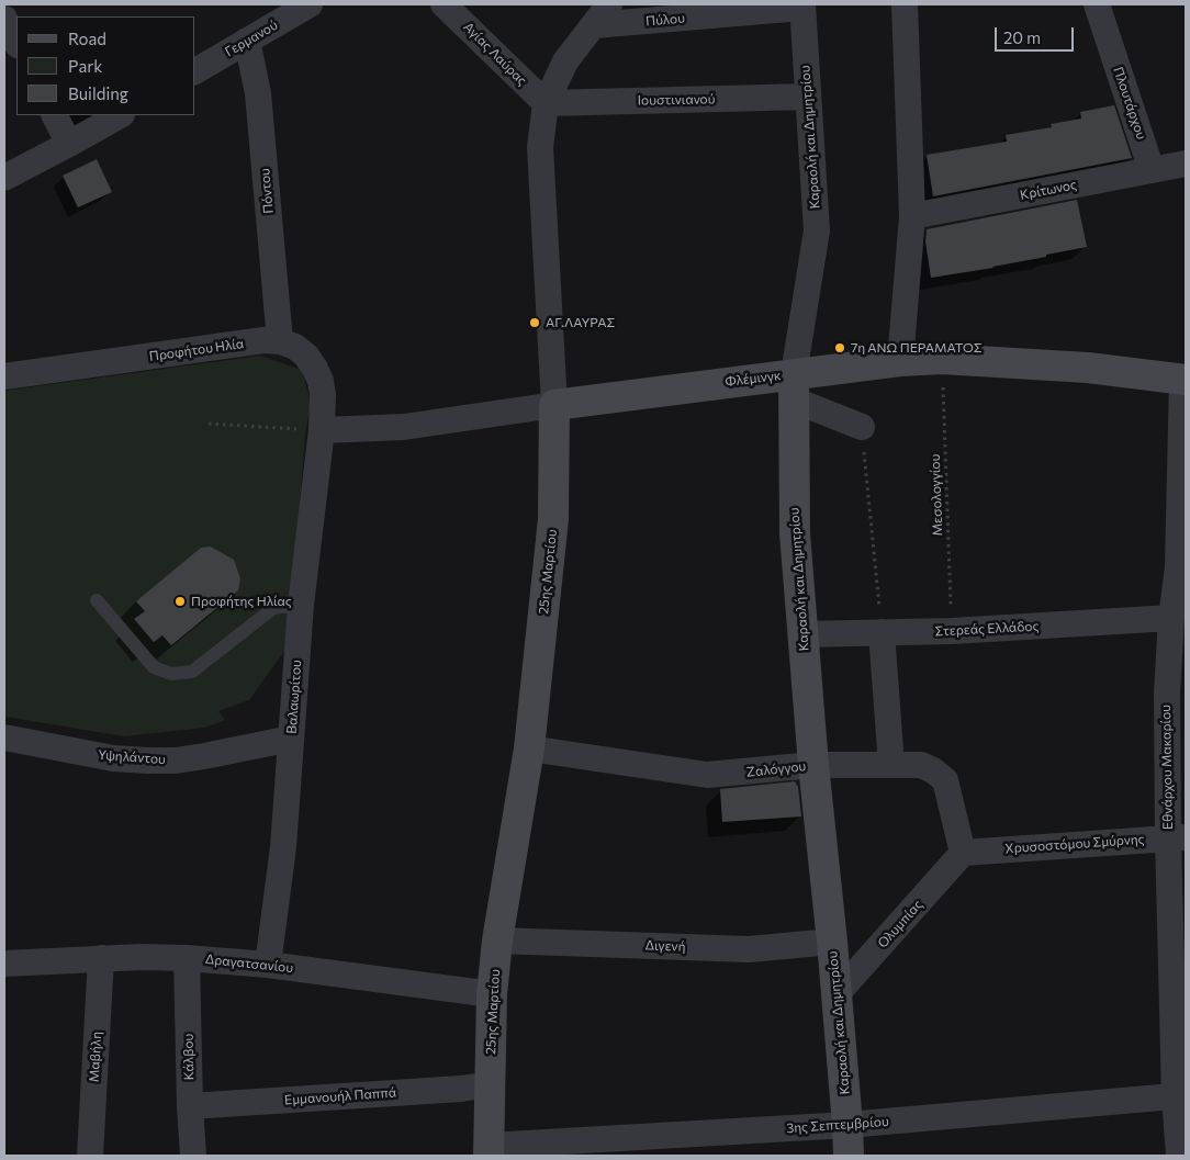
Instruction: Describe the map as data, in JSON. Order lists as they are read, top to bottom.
{
  "streets": {
    "street": [
      "Πύλου",
      "Γερμανού",
      "Αγίας Λαύρας",
      "Ιουστινιανού",
      "Πλουτάρχου",
      "Καραολή και Δημητρίου",
      "Κρίτωνος",
      "Πόντου",
      "Προφήτου Ηλία",
      "Φλέμινγκ",
      "25ης Μαρτίου",
      "Στερεάς Ελλάδος",
      "Βαλαωρίτου",
      "Υψηλάντου",
      "Εθνάρχου Μακαρίου",
      "Ζαλόγγου",
      "Χρυσοστόμου Σμύρνης",
      "Ολυμπίας",
      "Διγενή",
      "Δραγατσανίου",
      "Μαβήλη",
      "Κάλβου",
      "Εμμανουήλ Παππά",
      "3ης Σεπτεμβρίου"
    ],
    "path": ["Μεσολογγίου"]
  },
  "crossings": [
    ["Πύλου", "Καραολή και Δημητρίου"],
    ["Πύλου", "25ης Μαρτίου"],
    ["Γερμανού", "Πόντου"],
    ["Αγίας Λαύρας", "Ιουστινιανού"],
    ["Αγίας Λαύρας", "25ης Μαρτίου"],
    ["Ιουστινιανού", "Καραολή και Δημητρίου"],
    ["Ιουστινιανού", "25ης Μαρτίου"],
    ["Πλουτάρχου", "Κρίτωνος"],
    ["Καραολή και Δημητρίου", "Φλέμινγκ"],
    ["Καραολή και Δημητρίου", "Στερεάς Ελλάδος"],
    ["Καραολή και Δημητρίου", "Ζαλόγγου"],
    ["Καραολή και Δημητρίου", "Ολυμπίας"],
    ["Καραολή και Δημητρίου", "Διγενή"],
    ["Καραολή και Δημητρίου", "3ης Σεπτεμβρίου"],
    ["Πόντου", "Προφήτου Ηλία"],
    ["Προφήτου Ηλία", "Φλέμινγκ"],
    ["Προφήτου Ηλία", "Βαλαωρίτου"],
    ["Φλέμινγκ", "Μεσολογγίου"],
    ["Φλέμινγκ", "25ης Μαρτίου"],
    ["Φλέμινγκ", "Βαλαωρίτου"],
    ["Φλέμινγκ", "Εθνάρχου Μακαρίου"],
    ["Μεσολογγίου", "Στερεάς Ελλάδος"],
    ["25ης Μαρτίου", "Ζαλόγγου"],
    ["25ης Μαρτίου", "Διγενή"],
    ["25ης Μαρτίου", "Δραγατσανίου"],
    ["25ης Μαρτίου", "Εμμανουήλ Παππά"],
    ["25ης Μαρτίου", "3ης Σεπτεμβρίου"],
    ["Στερεάς Ελλάδος", "Εθνάρχου Μακαρίου"],
    ["Βαλαωρίτου", "Υψηλάντου"],
    ["Βαλαωρίτου", "Δραγατσανίου"],
    ["Εθνάρχου Μακαρίου", "Χρυσοστόμου Σμύρνης"],
    ["Εθνάρχου Μακαρίου", "3ης Σεπτεμβρίου"],
    ["Ζαλόγγου", "Χρυσοστόμου Σμύρνης"],
    ["Ζαλόγγου", "Ολυμπίας"],
    ["Χρυσοστόμου Σμύρνης", "Ολυμπίας"],
    ["Δραγατσανίου", "Μαβήλη"],
    ["Δραγατσανίου", "Κάλβου"],
    ["Κάλβου", "Εμμανουήλ Παππά"]
  ],
  "places": ["ΑΓ.ΛΑΥΡΑΣ", "7η ΑΝΩ ΠΕΡΑΜΑΤΟΣ", "Προφήτης Ηλίας"],
  "legend": ["Road", "Park", "Building"],
  "scale_bar": "20 m"
}
